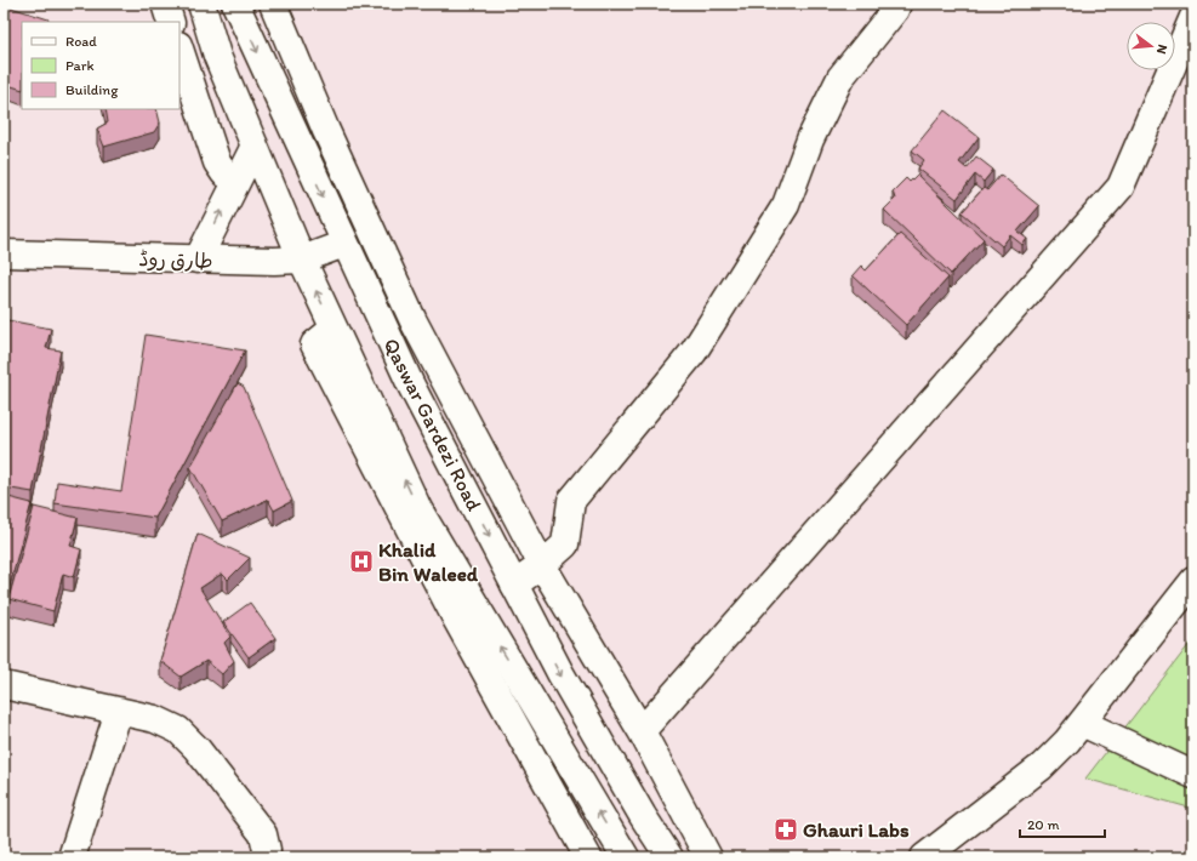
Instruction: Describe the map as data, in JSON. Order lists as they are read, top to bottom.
{
  "streets": {
    "street": ["طارق روڈ", "Qaswar Gardezi Road"]
  },
  "crossings": [
    ["طارق روڈ", "Qaswar Gardezi Road"]
  ],
  "places": {
    "hospital": ["Khalid Bin Waleed"],
    "pharmacy": ["Ghauri Labs"]
  },
  "legend": ["Road", "Park", "Building"],
  "scale_bar": "20 m",
  "north": "right"
}
